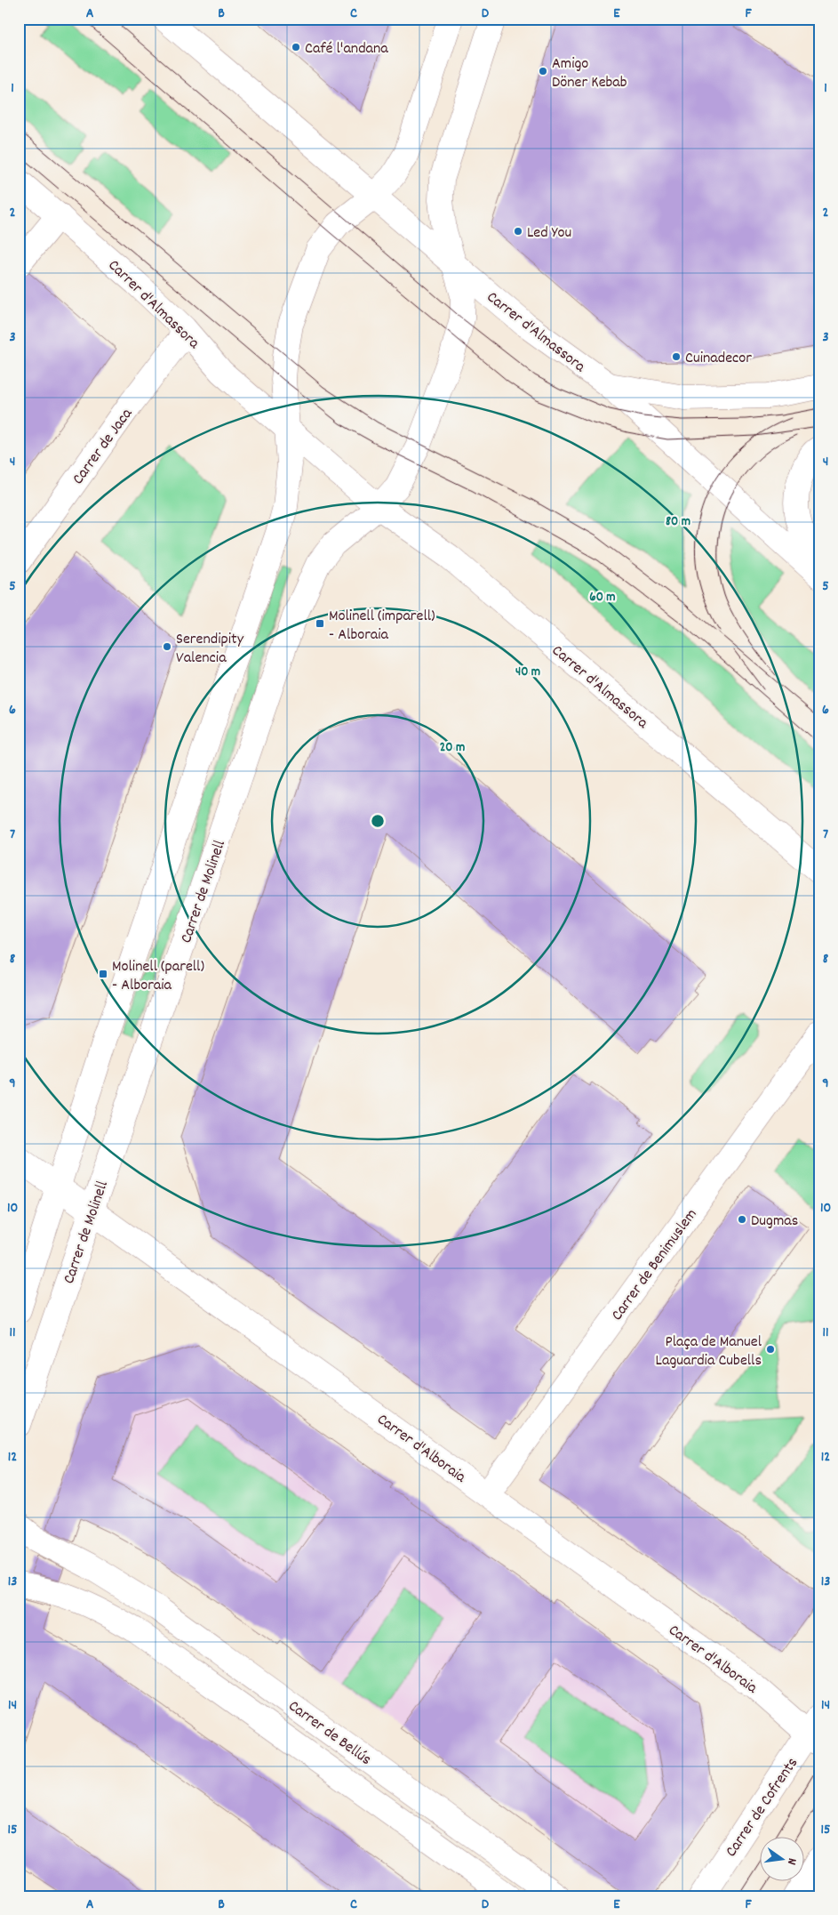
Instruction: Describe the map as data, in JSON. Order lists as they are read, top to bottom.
{
  "streets": {
    "street": [
      "Carrer d'Almassora",
      "Carrer de Jaca",
      "Carrer de Molinell",
      "Carrer de Benimuslem",
      "Carrer d'Alboraia",
      "Carrer de Bellús",
      "Carrer de Cofrents"
    ]
  },
  "crossings": [
    ["Carrer d'Almassora", "Carrer de Jaca"],
    ["Carrer d'Almassora", "Carrer de Molinell"],
    ["Carrer de Molinell", "Carrer d'Alboraia"],
    ["Carrer de Benimuslem", "Carrer d'Alboraia"],
    ["Carrer d'Alboraia", "Carrer de Cofrents"]
  ],
  "places": {
    "other": [
      "Café l'andana",
      "Amigo Döner Kebab",
      "Led You",
      "Cuinadecor",
      "Serendipity Valencia",
      "Dugmas",
      "Plaça de Manuel Laguardia Cubells"
    ],
    "transit": ["Molinell (imparell) - Alboraia", "Molinell (parell) - Alboraia"]
  },
  "north": "right",
  "grid": {
    "columns": [
      "A",
      "B",
      "C",
      "D",
      "E",
      "F"
    ],
    "rows": [
      "1",
      "2",
      "3",
      "4",
      "5",
      "6",
      "7",
      "8",
      "9",
      "10",
      "11",
      "12",
      "13",
      "14",
      "15"
    ]
  },
  "rings": [
    "80 m",
    "60 m",
    "40 m",
    "20 m"
  ]
}
